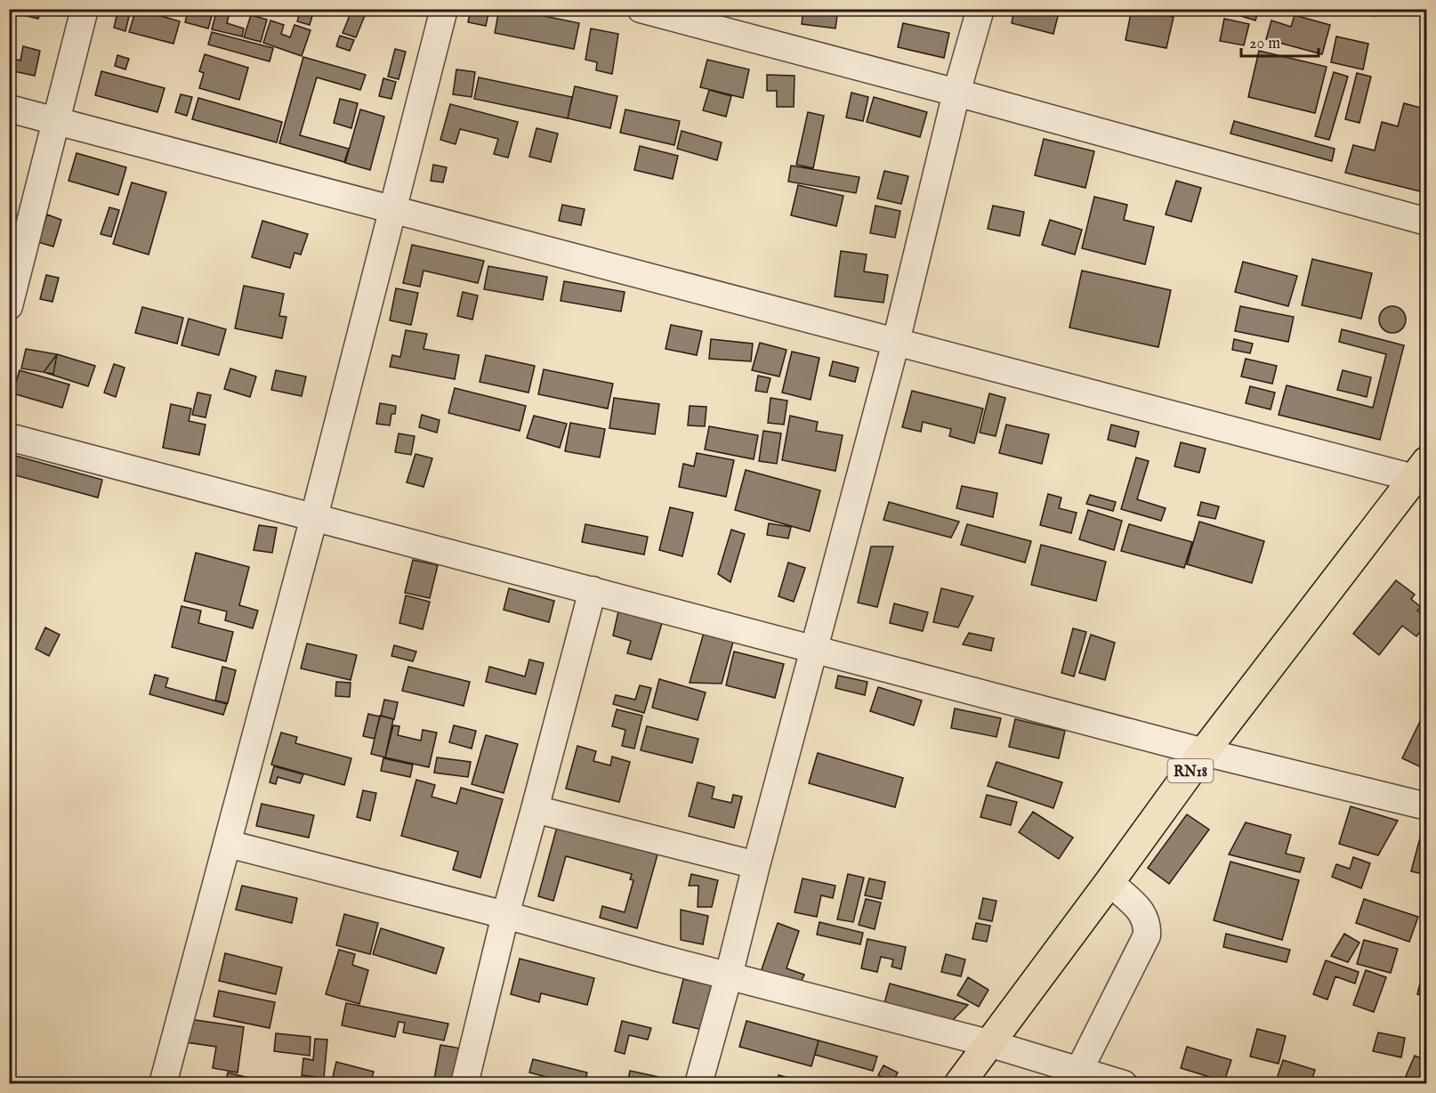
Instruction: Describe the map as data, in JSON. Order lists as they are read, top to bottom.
{
  "streets": {
    "main road": ["RN18"]
  },
  "scale_bar": "20 m"
}
